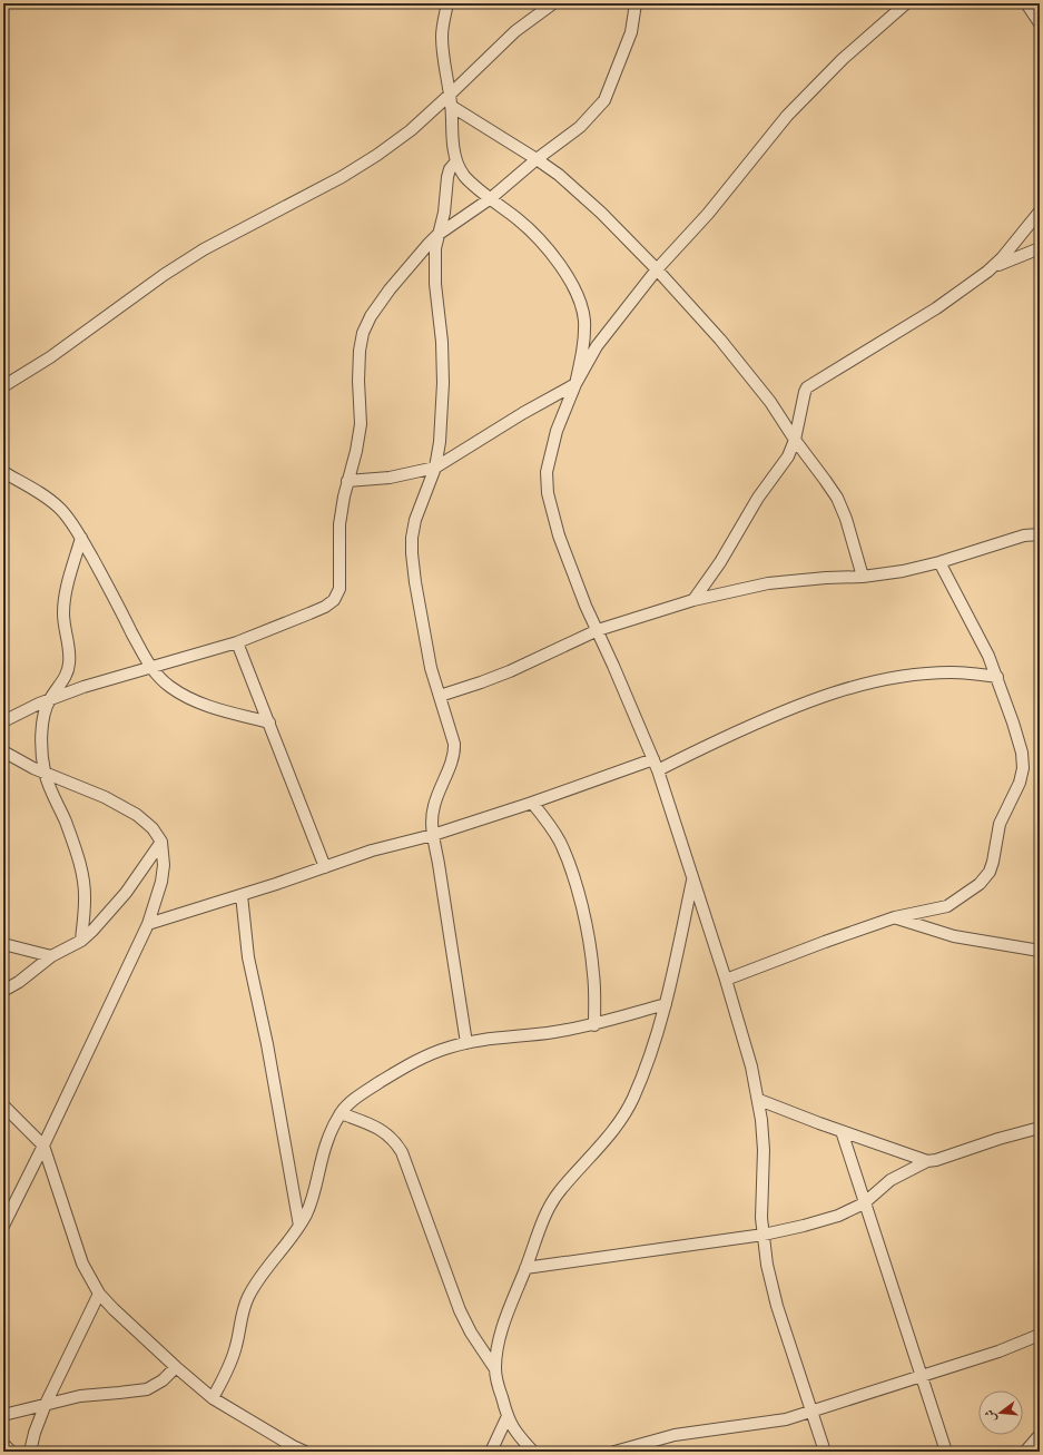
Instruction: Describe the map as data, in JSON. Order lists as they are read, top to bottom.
{
  "north": "left"
}
